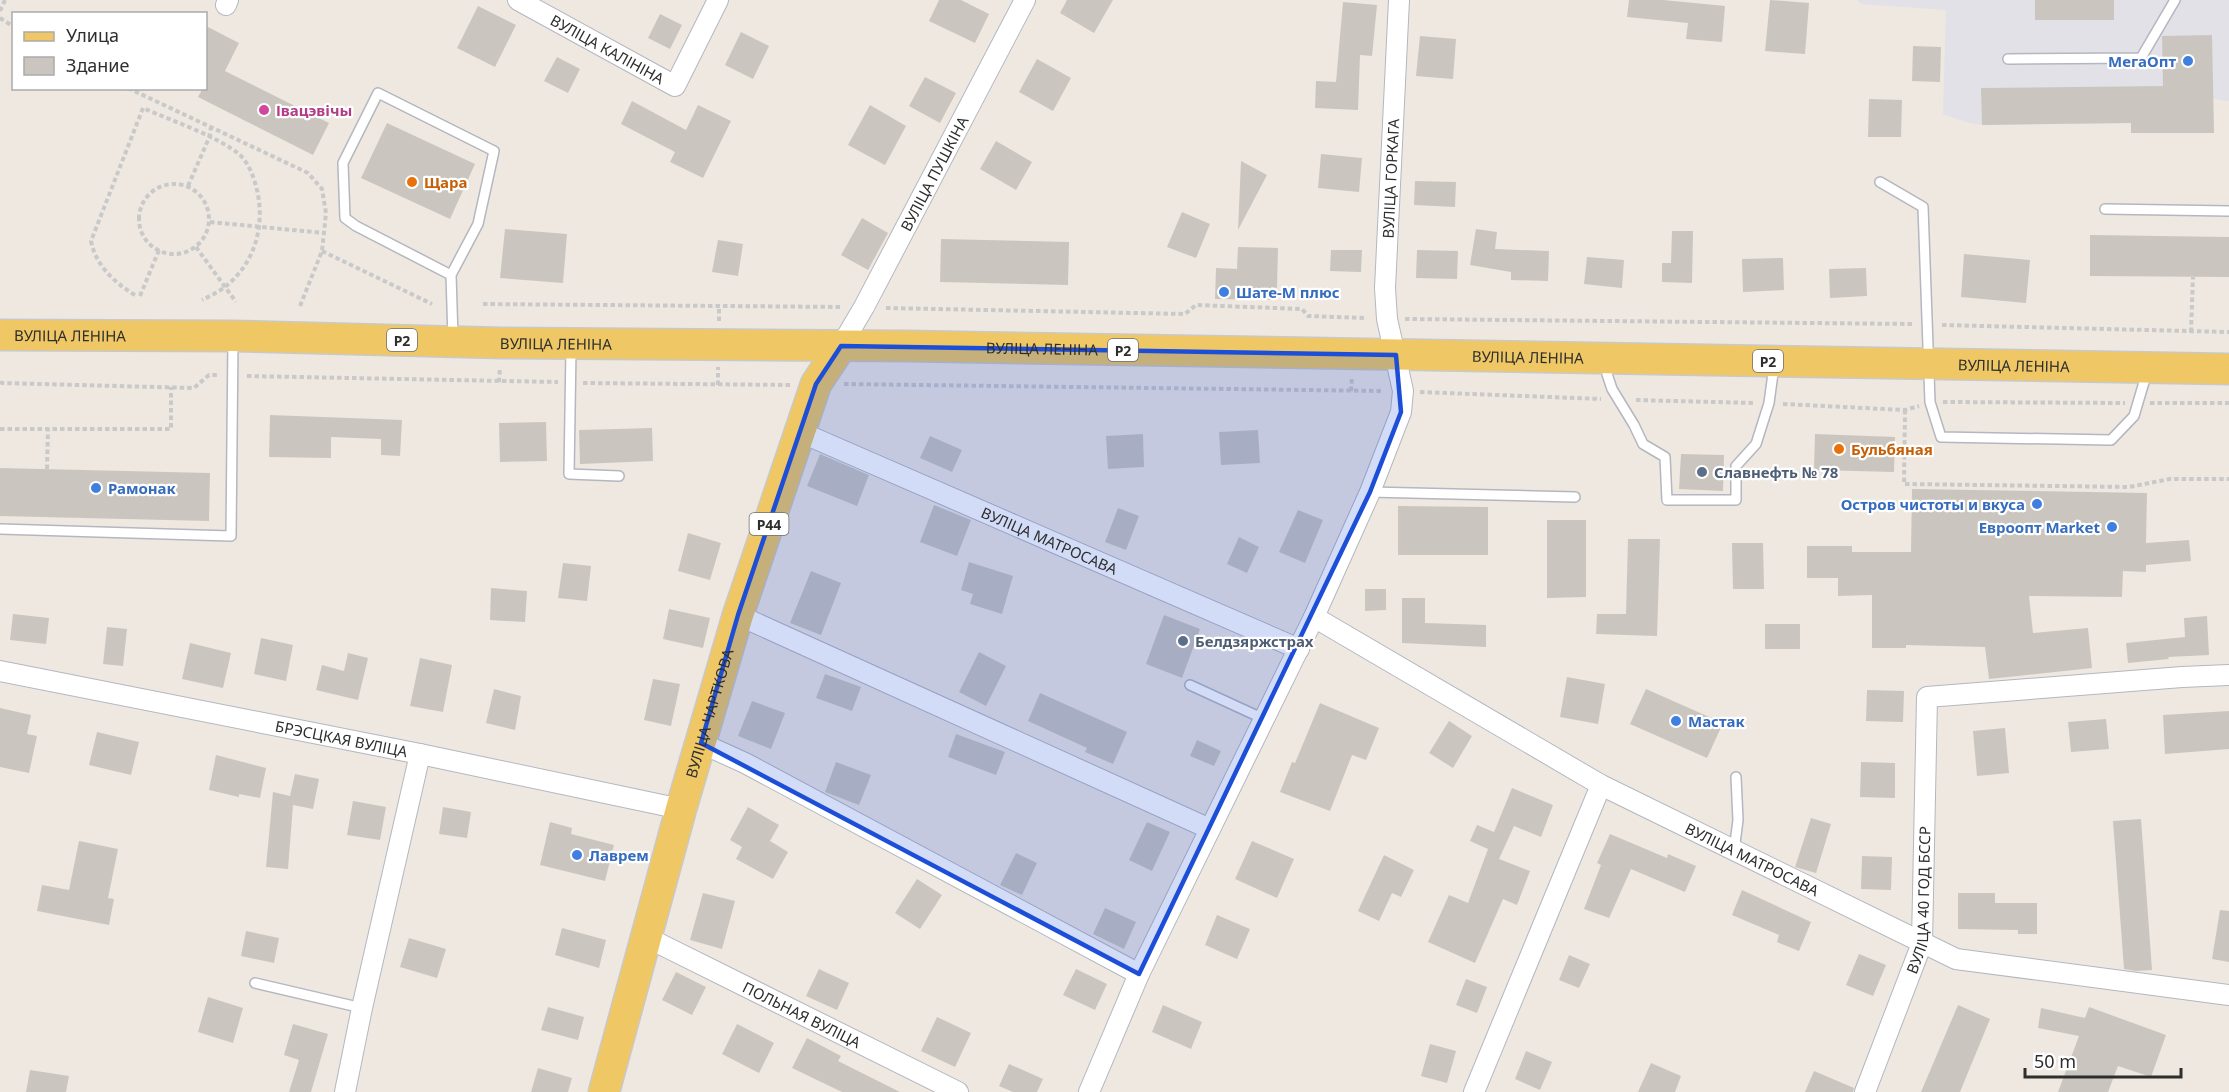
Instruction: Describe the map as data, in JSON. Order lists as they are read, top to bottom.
{
  "streets": {
    "main road": [
      "ВУЛІЦА ЛЕНІНА",
      "Р2",
      "Р44",
      "ВУЛІЦА ЧАРТКОВА"
    ],
    "street": [
      "ВУЛІЦА КАЛІНІНА",
      "ВУЛІЦА ПУШКІНА",
      "ВУЛІЦА ГОРКАГА",
      "ВУЛІЦА МАТРОСАВА",
      "БРЭСЦКАЯ ВУЛІЦА",
      "ВУЛІЦА 40 ГОД БССР",
      "ПОЛЬНАЯ ВУЛІЦА"
    ]
  },
  "crossings": [
    ["ВУЛІЦА ПУШКІНА", "ВУЛІЦА ЛЕНІНА"],
    ["ВУЛІЦА ПУШКІНА", "ВУЛІЦА ЧАРТКОВА"],
    ["ВУЛІЦА ГОРКАГА", "ВУЛІЦА ЛЕНІНА"],
    ["ВУЛІЦА ЛЕНІНА", "ВУЛІЦА ЧАРТКОВА"],
    ["ВУЛІЦА МАТРОСАВА", "ВУЛІЦА ЧАРТКОВА"],
    ["ВУЛІЦА МАТРОСАВА", "ВУЛІЦА 40 ГОД БССР"],
    ["ВУЛІЦА ЧАРТКОВА", "БРЭСЦКАЯ ВУЛІЦА"],
    ["ВУЛІЦА ЧАРТКОВА", "ПОЛЬНАЯ ВУЛІЦА"]
  ],
  "places": [
    "МегаОпт",
    "Івацэвічы",
    "Щара",
    "Шате-М плюс",
    "Бульбяная",
    "Славнефть № 78",
    "Рамонак",
    "Остров чистоты и вкуса",
    "Евроопт Market",
    "Белдзяржстрах",
    "Мастак",
    "Лаврем"
  ],
  "legend": ["Улица", "Здание"],
  "scale_bar": "50 m"
}
